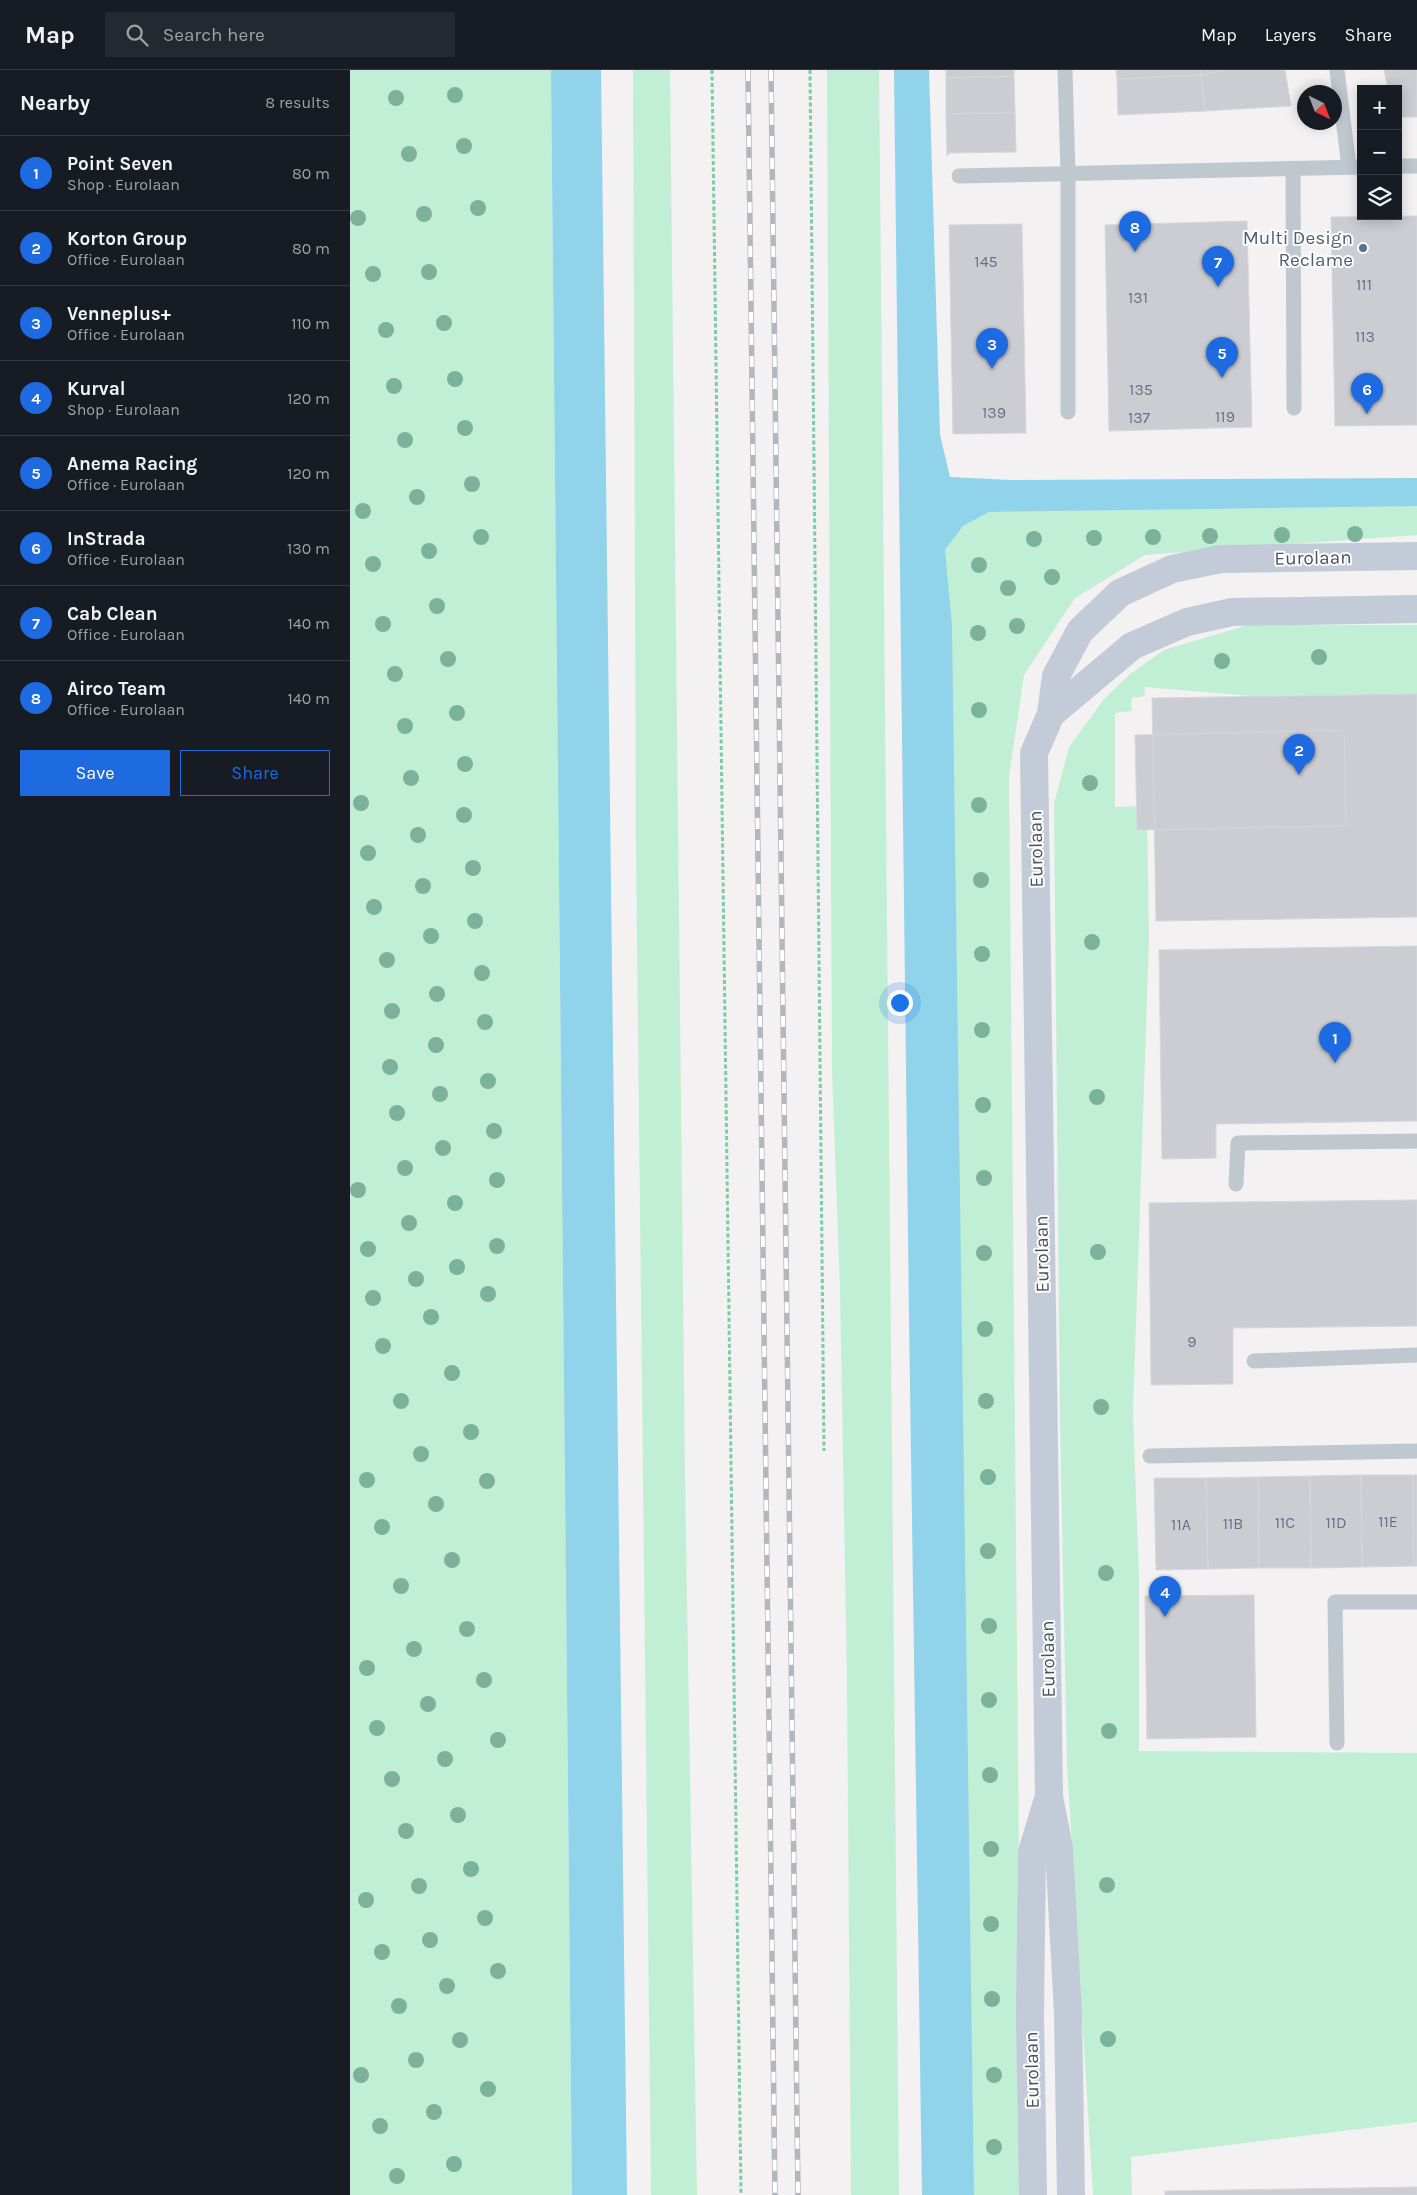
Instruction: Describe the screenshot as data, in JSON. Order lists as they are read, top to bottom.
{
  "streets": {
    "main road": ["Eurolaan"]
  },
  "places": ["Multi Design Reclame"],
  "house_numbers": [
    "145",
    "111",
    "131",
    "113",
    "135",
    "139",
    "119",
    "137",
    "9",
    "11E",
    "11C",
    "11D",
    "11B",
    "11A"
  ],
  "north": "bottom right",
  "page": {
    "header": "Map",
    "search": "Search here",
    "nav": ["Map", "Layers", "Share"],
    "heading": ["Nearby", "8 results"],
    "map_buttons": ["+", "−"],
    "list": [
      {
        "mark": "1",
        "name": "Point Seven",
        "note": "Shop · Eurolaan",
        "value": "80 m"
      },
      {
        "mark": "2",
        "name": "Korton Group",
        "note": "Office · Eurolaan",
        "value": "80 m"
      },
      {
        "mark": "3",
        "name": "Venneplus+",
        "note": "Office · Eurolaan",
        "value": "110 m"
      },
      {
        "mark": "4",
        "name": "Kurval",
        "note": "Shop · Eurolaan",
        "value": "120 m"
      },
      {
        "mark": "5",
        "name": "Anema Racing",
        "note": "Office · Eurolaan",
        "value": "120 m"
      },
      {
        "mark": "6",
        "name": "InStrada",
        "note": "Office · Eurolaan",
        "value": "130 m"
      },
      {
        "mark": "7",
        "name": "Cab Clean",
        "note": "Office · Eurolaan",
        "value": "140 m"
      },
      {
        "mark": "8",
        "name": "Airco Team",
        "note": "Office · Eurolaan",
        "value": "140 m"
      }
    ],
    "pins": [
      "8",
      "7",
      "3",
      "5",
      "6",
      "2",
      "1",
      "4"
    ],
    "buttons": ["Save", "Share"]
  }
}
